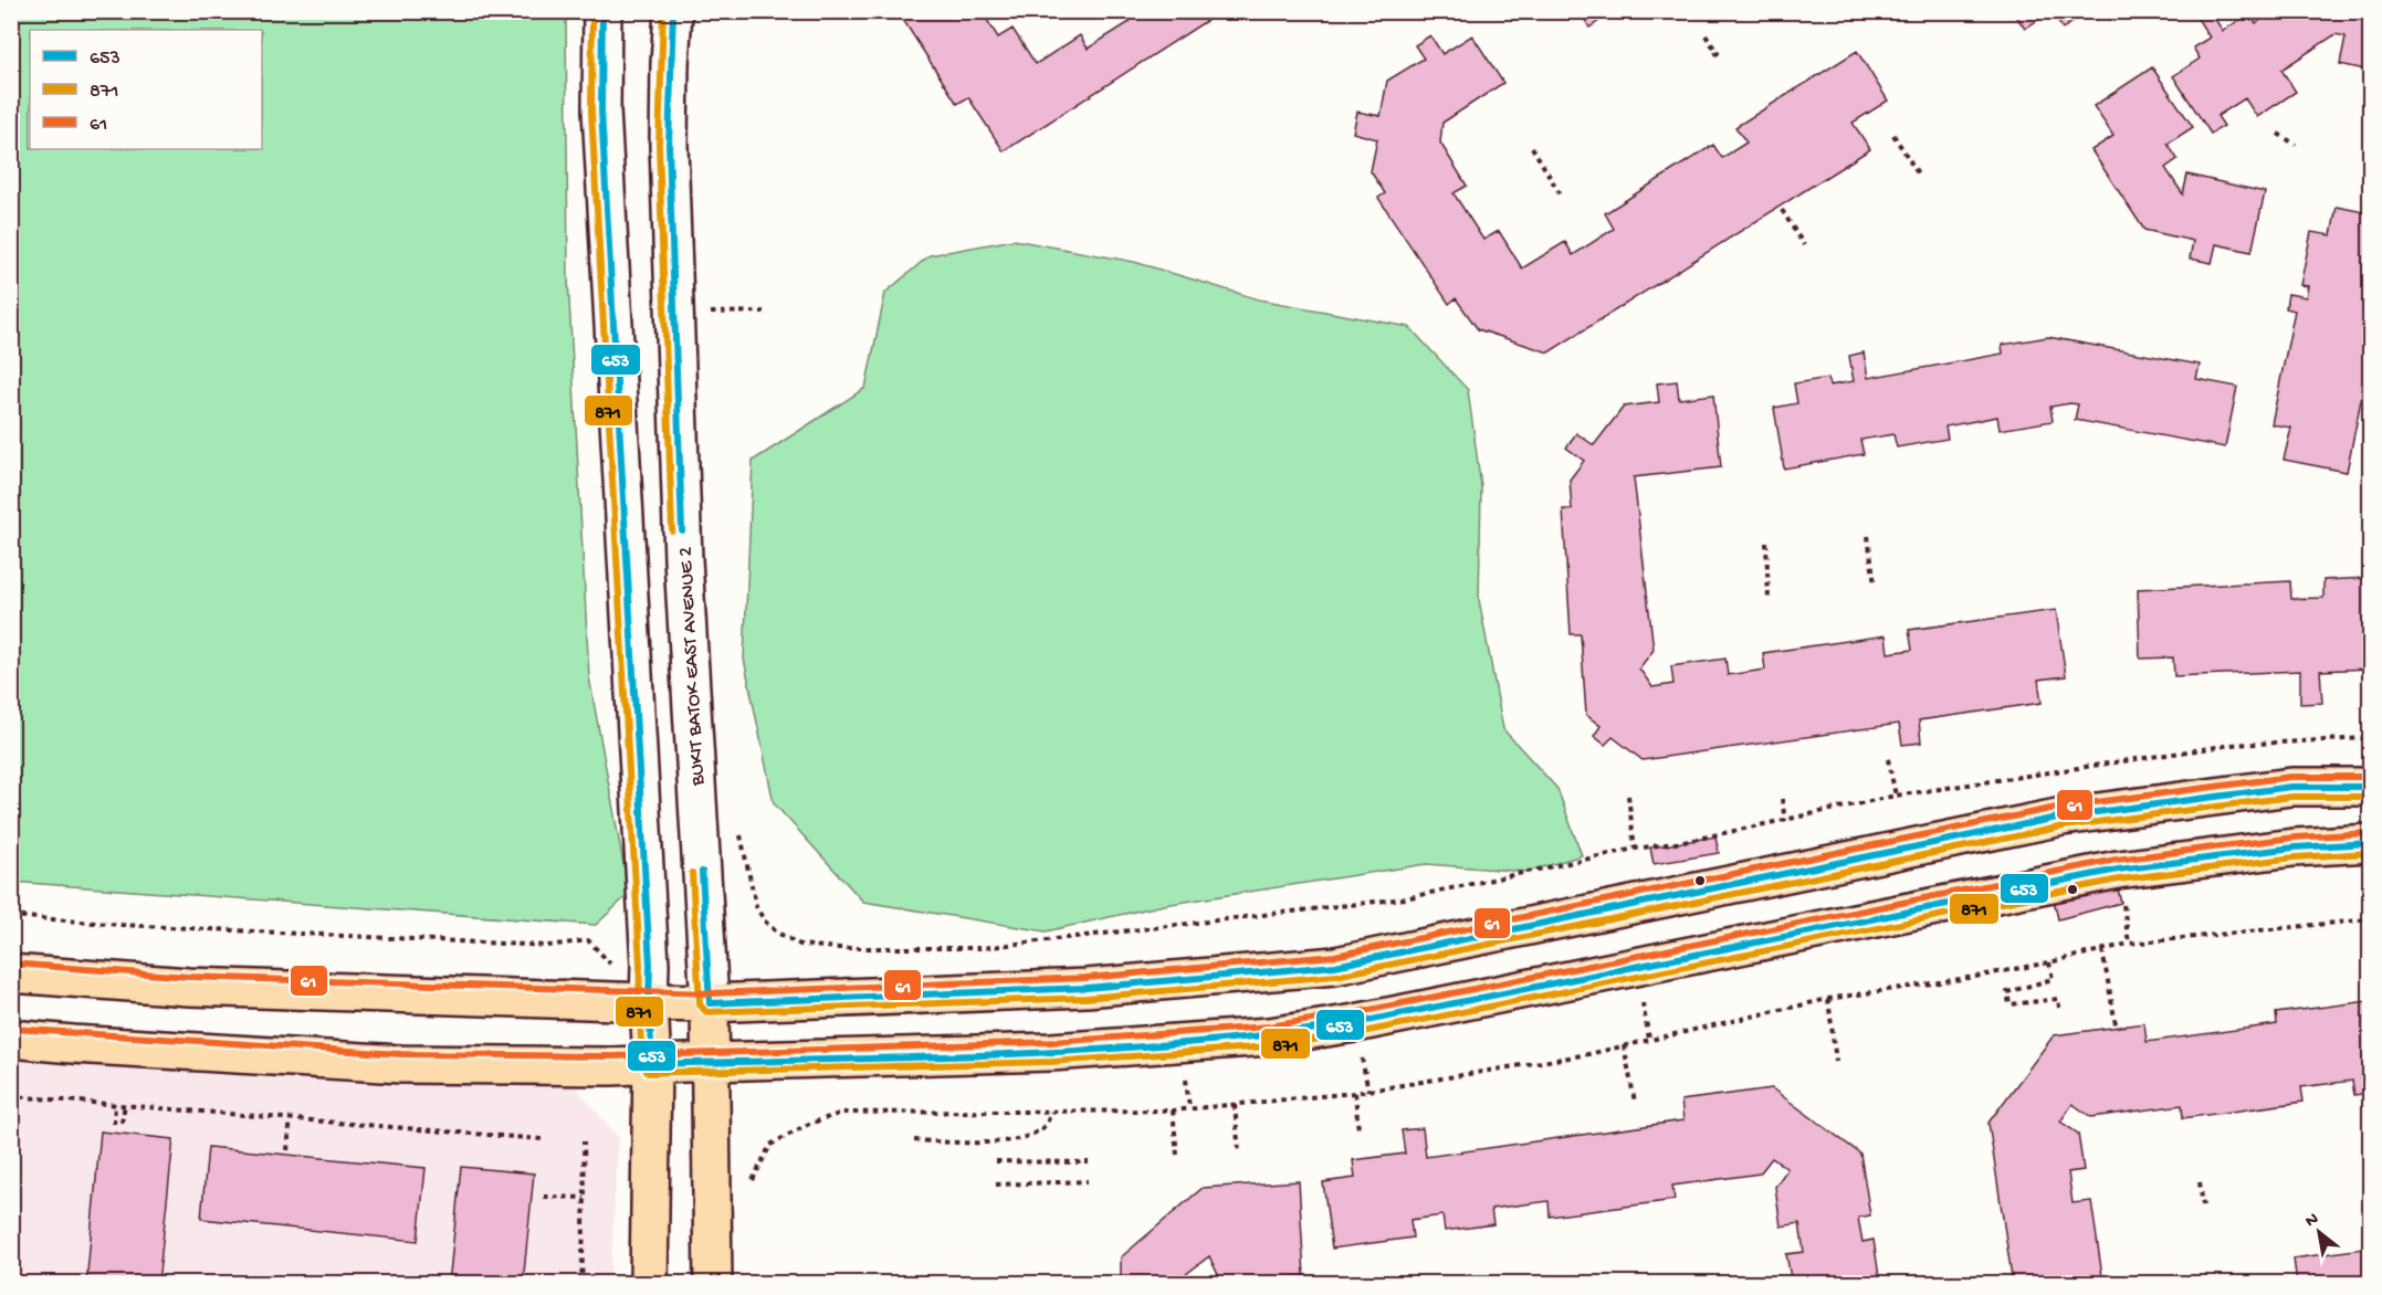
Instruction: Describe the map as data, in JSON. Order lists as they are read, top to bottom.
{
  "streets": {
    "street": ["BUKIT BATOK EAST AVENUE 2"]
  },
  "lines": ["transit line 653", "transit line 871", "transit line 61"],
  "legend": ["653", "871", "61"],
  "north": "top left"
}
